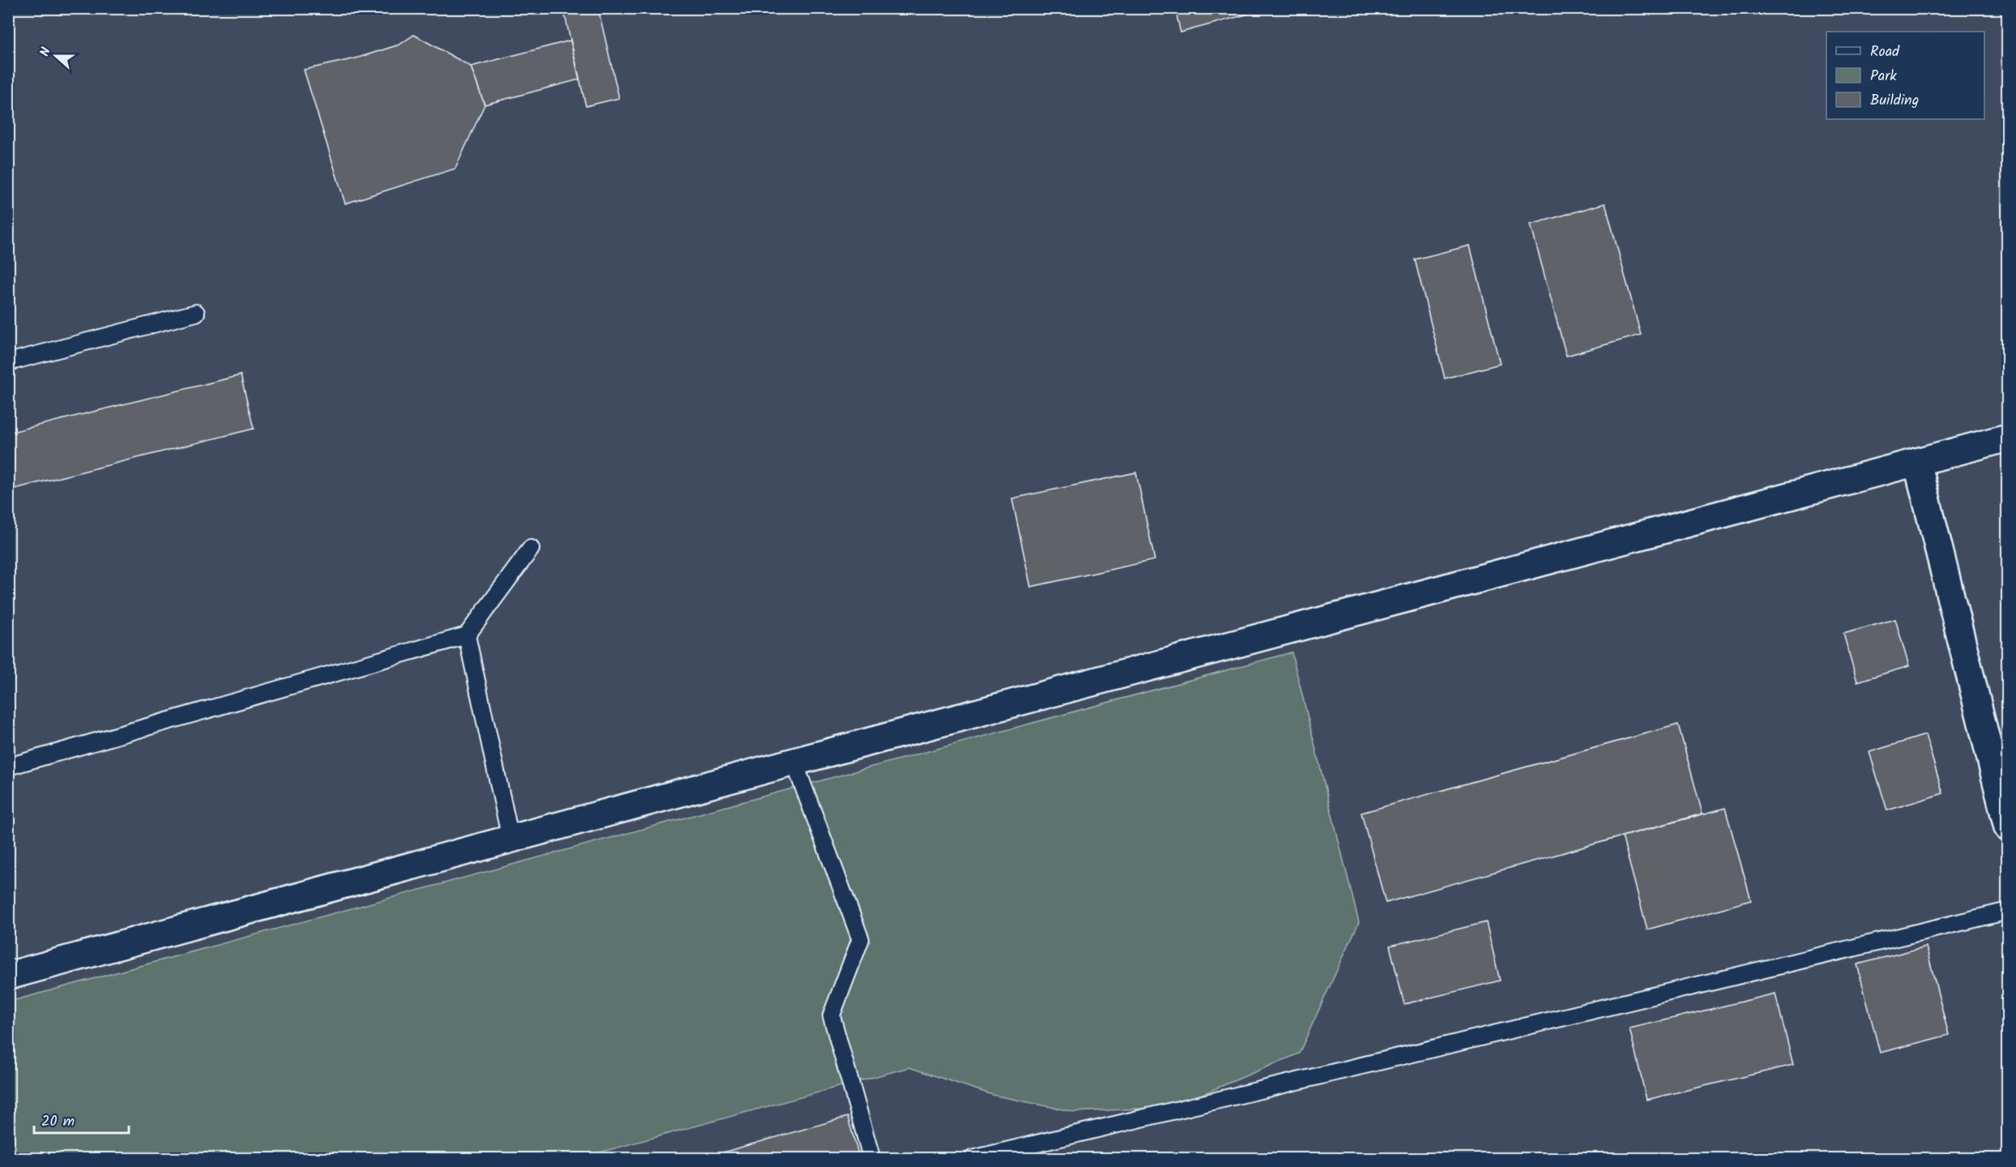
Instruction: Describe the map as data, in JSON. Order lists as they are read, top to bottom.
{
  "legend": ["Road", "Park", "Building"],
  "scale_bar": "20 m",
  "north": "left"
}
